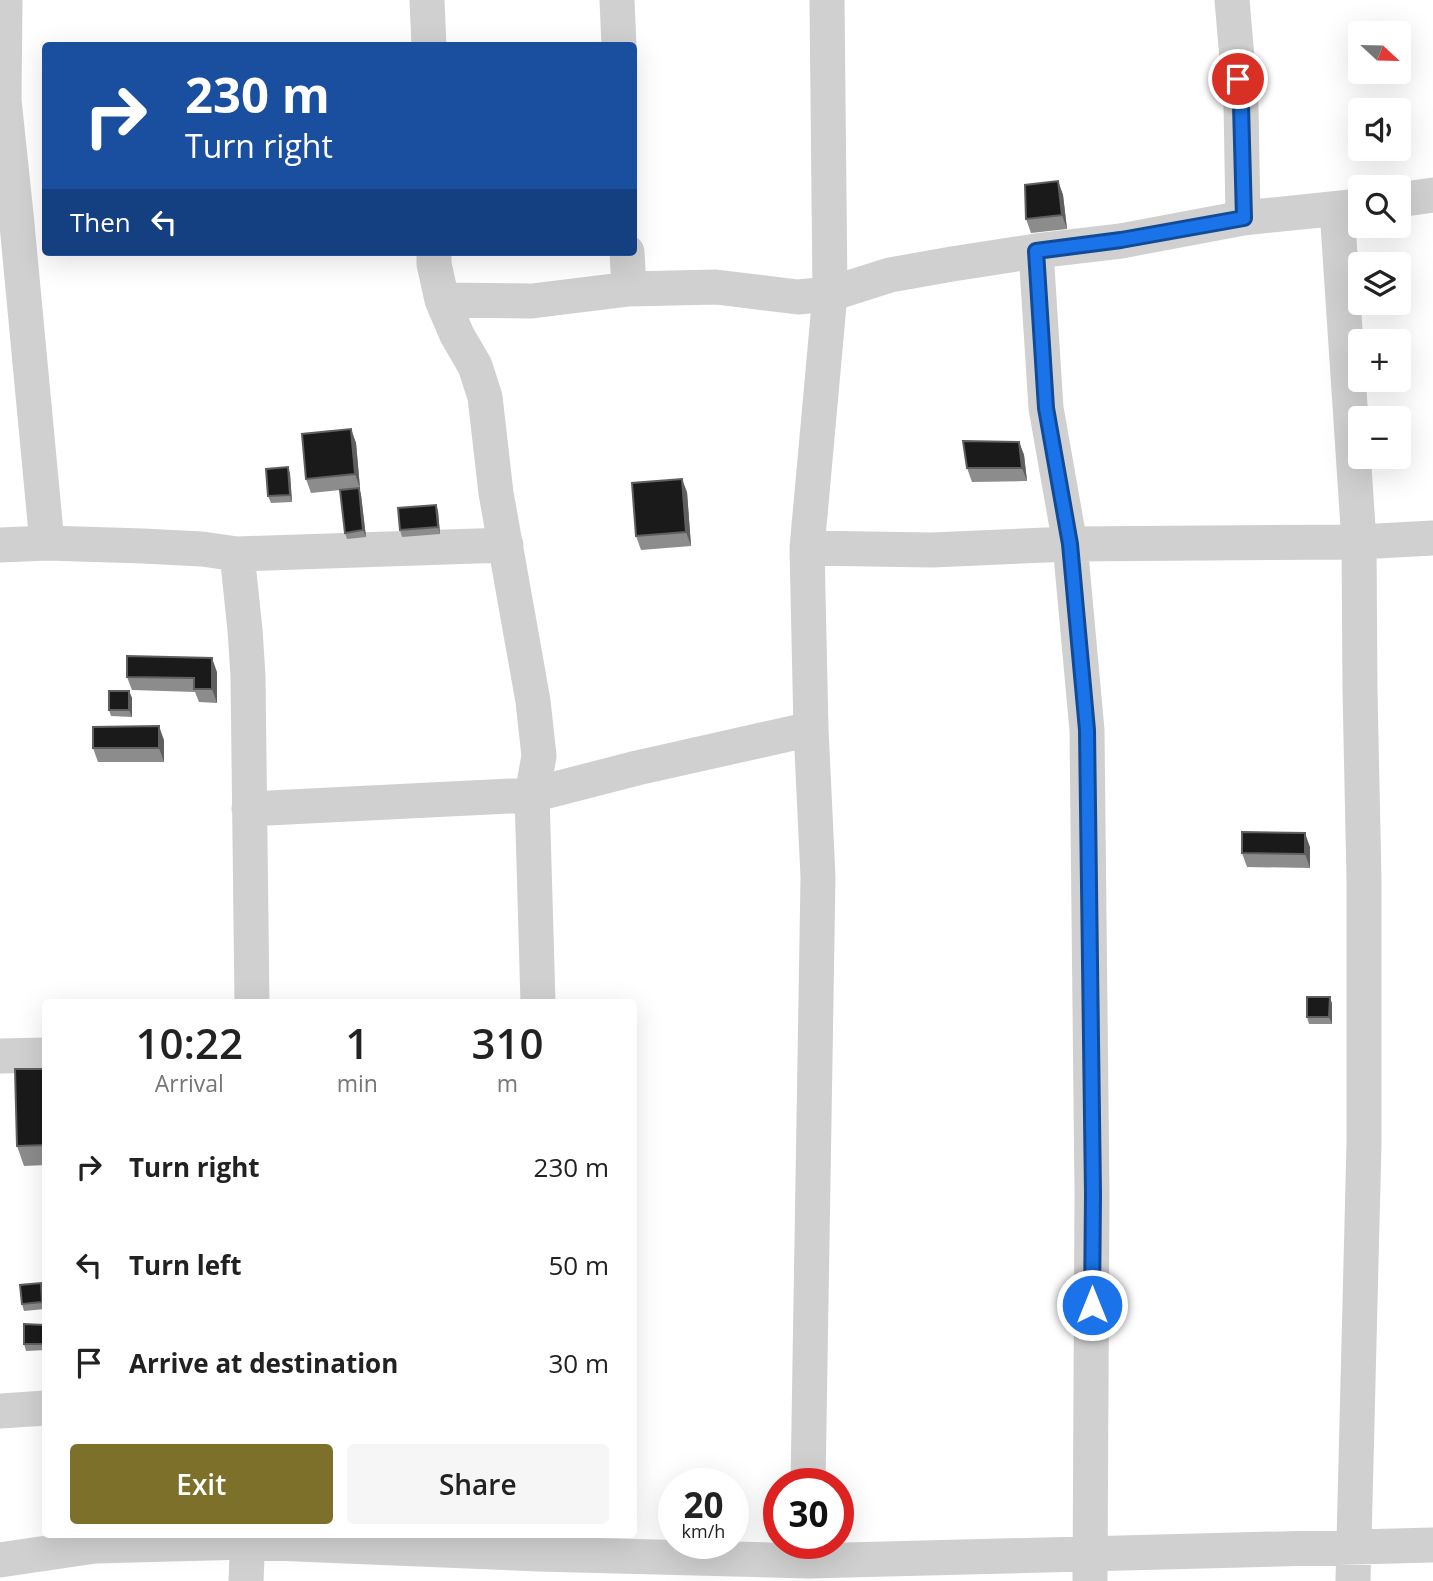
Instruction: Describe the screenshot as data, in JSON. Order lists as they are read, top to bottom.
{
  "north": "right",
  "page": {
    "map_buttons": ["+", "−"],
    "turn": ["230 m", "Turn right"],
    "then": "Then",
    "eta": [
      "10:22",
      "Arrival",
      "1",
      "min",
      "310",
      "m"
    ],
    "list": [
      {
        "name": "Turn right",
        "value": "230 m"
      },
      {
        "name": "Turn left",
        "value": "50 m"
      },
      {
        "name": "Arrive at destination",
        "value": "30 m"
      }
    ],
    "buttons": ["Exit", "Share"],
    "speed": "20 km/h",
    "limit": "30"
  }
}
